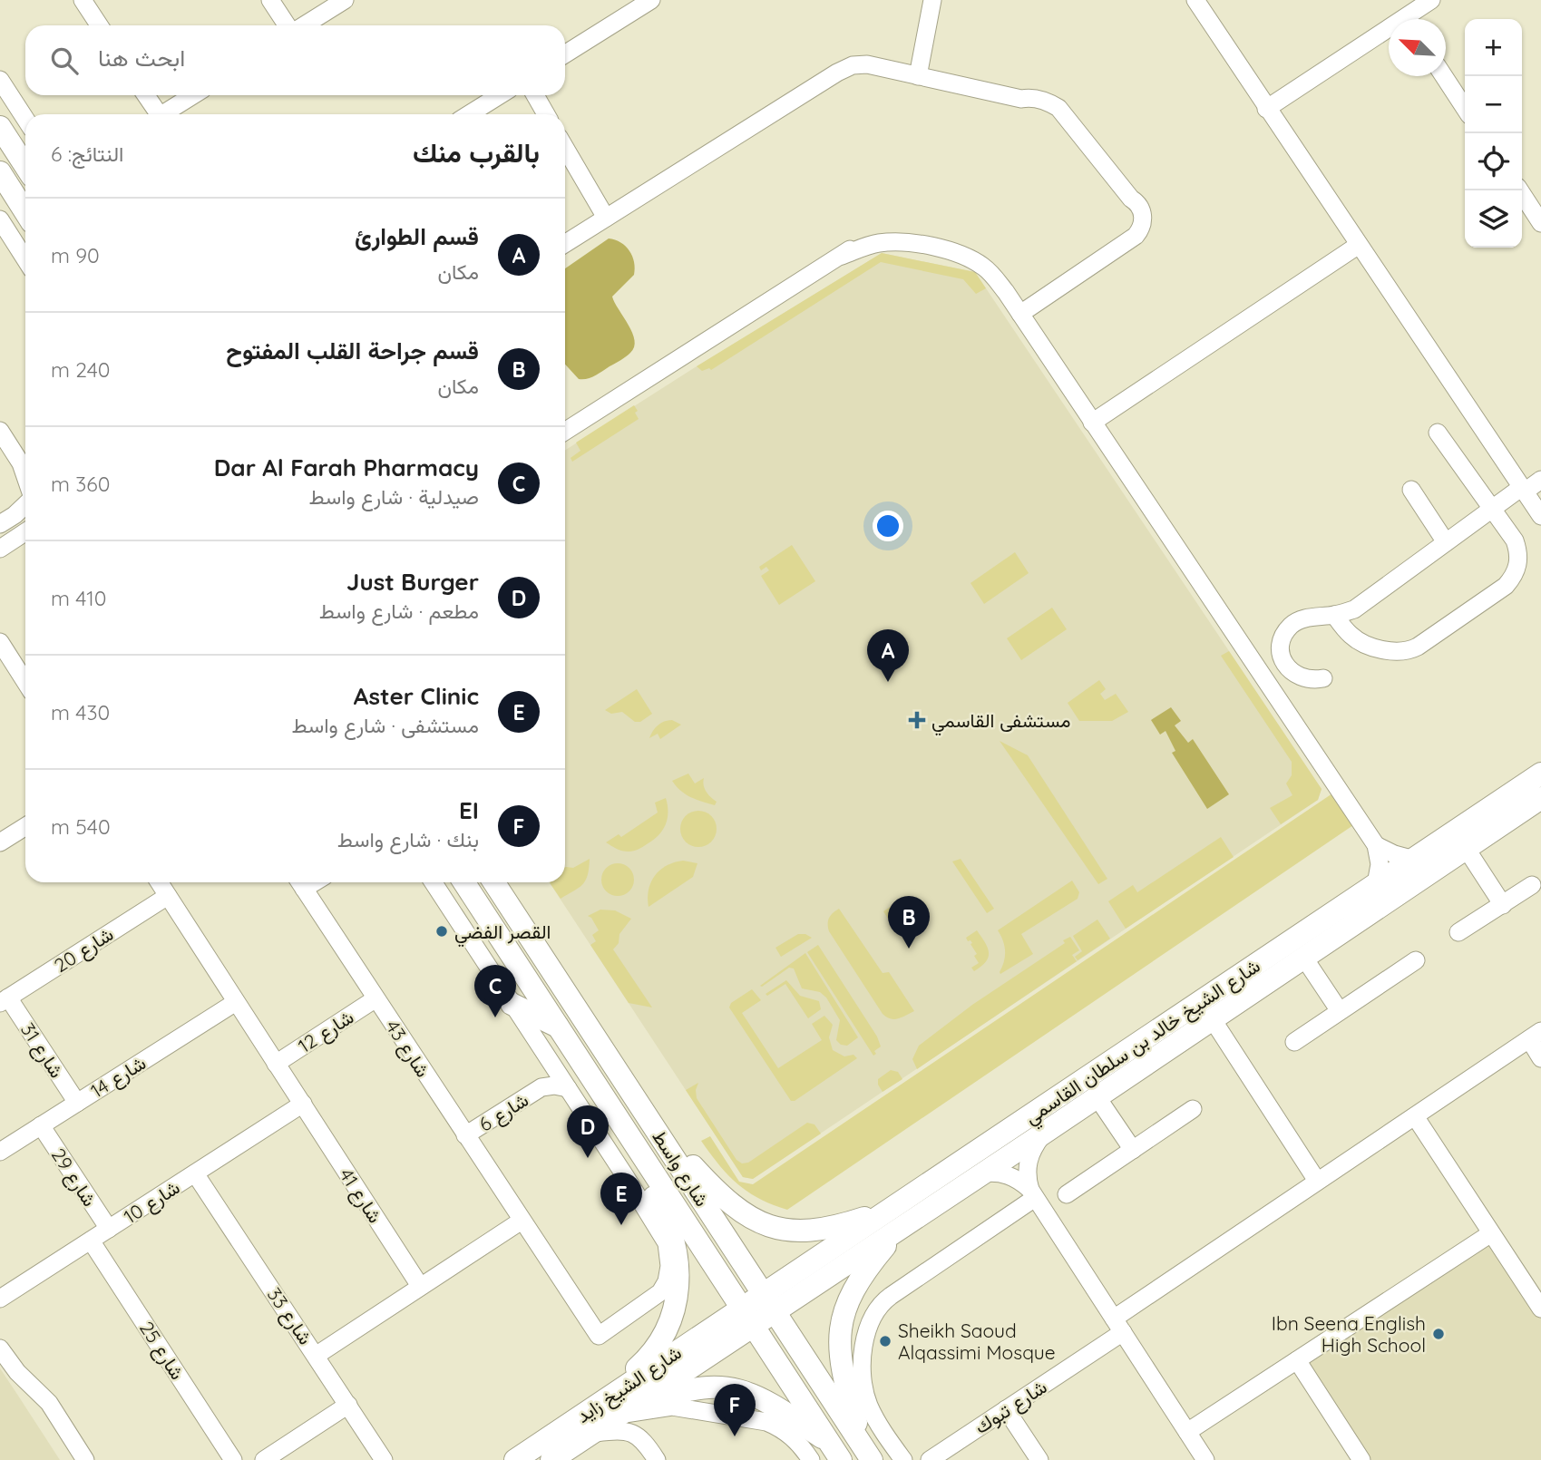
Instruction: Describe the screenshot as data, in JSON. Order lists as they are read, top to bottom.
{
  "streets": {
    "main road": ["شارع الشيخ خالد بن سلطان القاسمي", "شارع واسط", "شارع الشيخ زايد"],
    "street": [
      "شارع 20",
      "شارع 12",
      "شارع 43",
      "شارع 31",
      "شارع 14",
      "شارع 6",
      "شارع 29",
      "شارع 41",
      "شارع 10",
      "شارع 33",
      "شارع 25",
      "شارع تبوك"
    ]
  },
  "crossings": [
    ["شارع 20", "شارع 31"],
    ["شارع 20", "شارع 41"],
    ["شارع 12", "شارع 43"],
    ["شارع 12", "شارع 41"],
    ["شارع الشيخ خالد بن سلطان القاسمي", "شارع واسط"],
    ["شارع الشيخ خالد بن سلطان القاسمي", "شارع الشيخ زايد"],
    ["شارع 43", "شارع 6"],
    ["شارع 31", "شارع 14"],
    ["شارع 14", "شارع 29"],
    ["شارع 14", "شارع 41"],
    ["شارع واسط", "شارع الشيخ زايد"],
    ["شارع 29", "شارع 10"],
    ["شارع 41", "شارع 10"],
    ["شارع 10", "شارع 33"],
    ["شارع 10", "شارع 25"]
  ],
  "places": {
    "health": ["مستشفى القاسمي"],
    "other": ["القصر الفضي", "Ibn Seena English High School", "Sheikh Saoud Alqassimi Mosque"]
  },
  "north": "top left",
  "page": {
    "map_buttons": ["+", "−"],
    "search": "ابحث هنا",
    "heading": ["بالقرب منك", "النتائج: 6"],
    "list": [
      {
        "mark": "A",
        "name": "قسم الطوارئ",
        "note": "مكان",
        "value": "90 m"
      },
      {
        "mark": "B",
        "name": "قسم جراحة القلب المفتوح",
        "note": "مكان",
        "value": "240 m"
      },
      {
        "mark": "C",
        "name": "Dar Al Farah Pharmacy",
        "note": "صيدلية · شارع واسط",
        "value": "360 m"
      },
      {
        "mark": "D",
        "name": "Just Burger",
        "note": "مطعم · شارع واسط",
        "value": "410 m"
      },
      {
        "mark": "E",
        "name": "Aster Clinic",
        "note": "مستشفى · شارع واسط",
        "value": "430 m"
      },
      {
        "mark": "F",
        "name": "EI",
        "note": "بنك · شارع واسط",
        "value": "540 m"
      }
    ],
    "pins": [
      "A",
      "B",
      "C",
      "D",
      "E",
      "F"
    ]
  }
}
